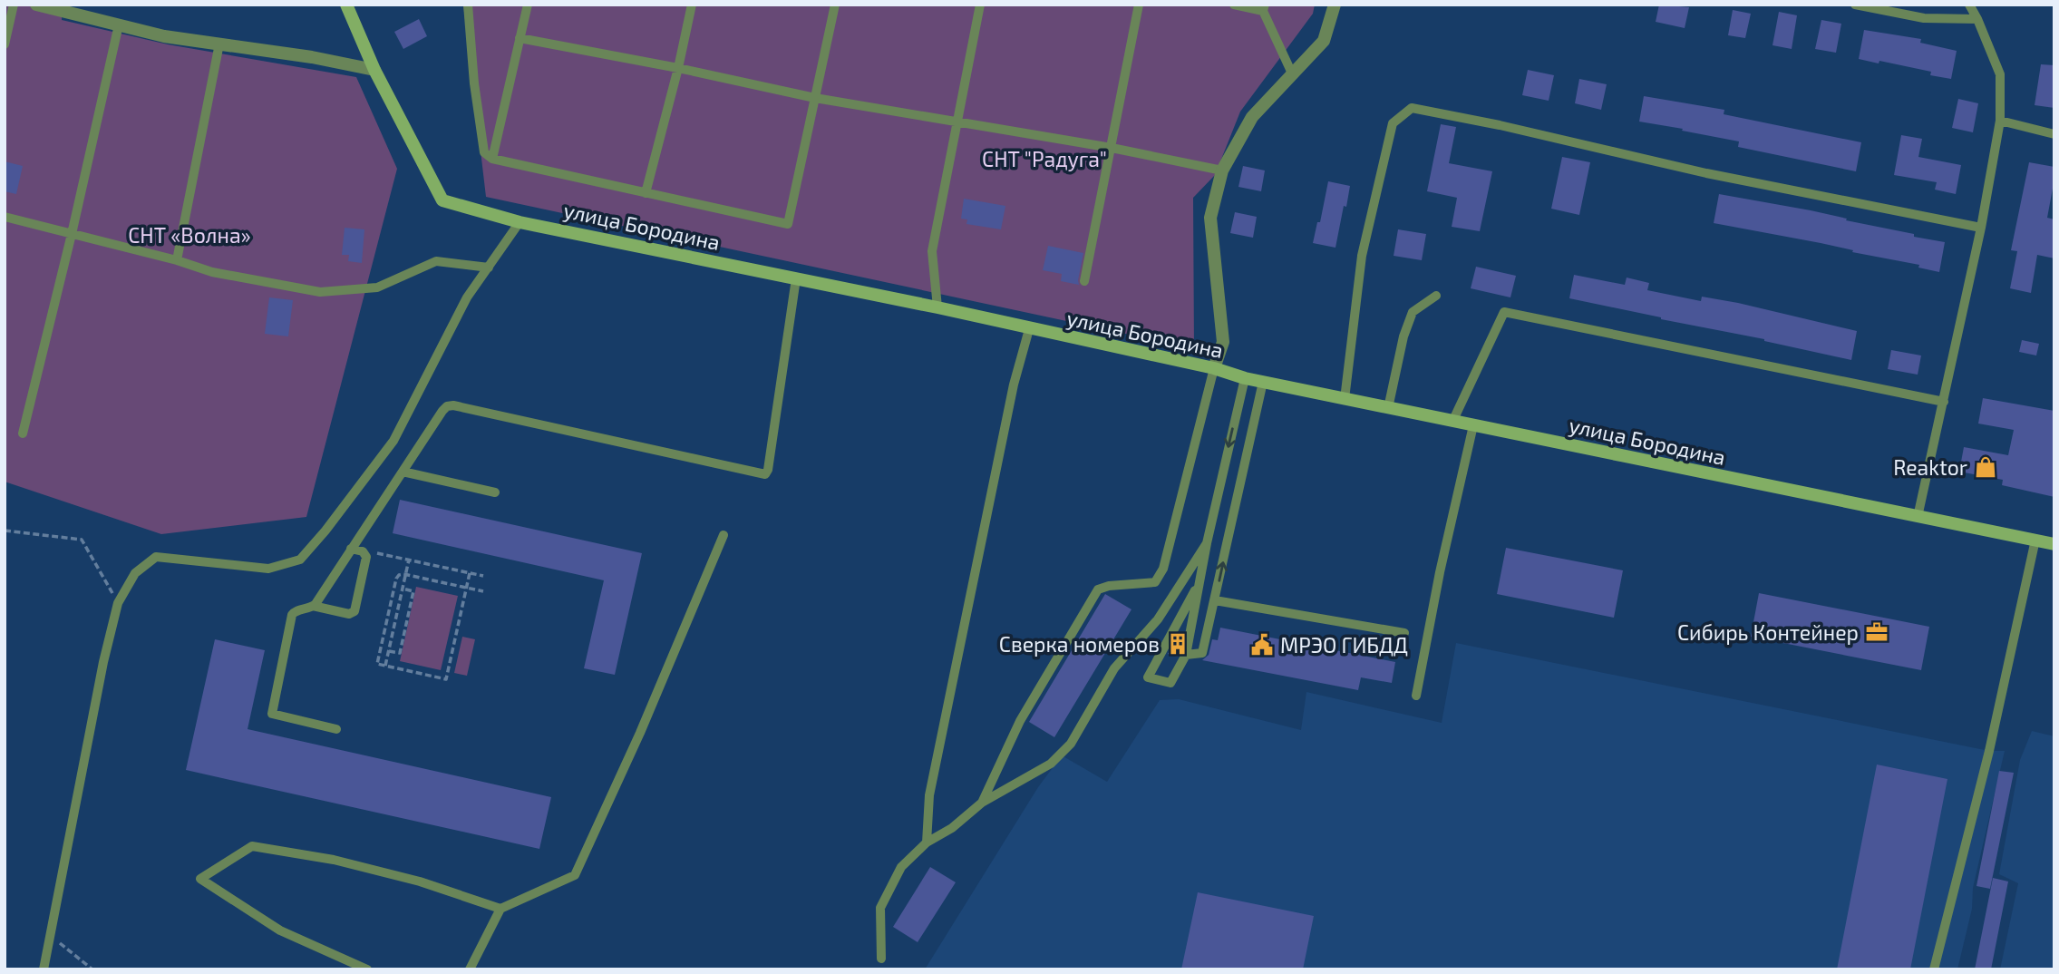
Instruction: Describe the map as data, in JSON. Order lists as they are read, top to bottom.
{
  "streets": {
    "main road": ["улица Бородина"]
  },
  "parks": ["СНТ \"Радуга\"", "СНТ «Волна»"],
  "places": {
    "shop": ["Reaktor"],
    "office": ["Сибирь Контейнер"],
    "building": ["Сверка номеров"],
    "public building": ["МРЭО ГИБДД"]
  }
}
